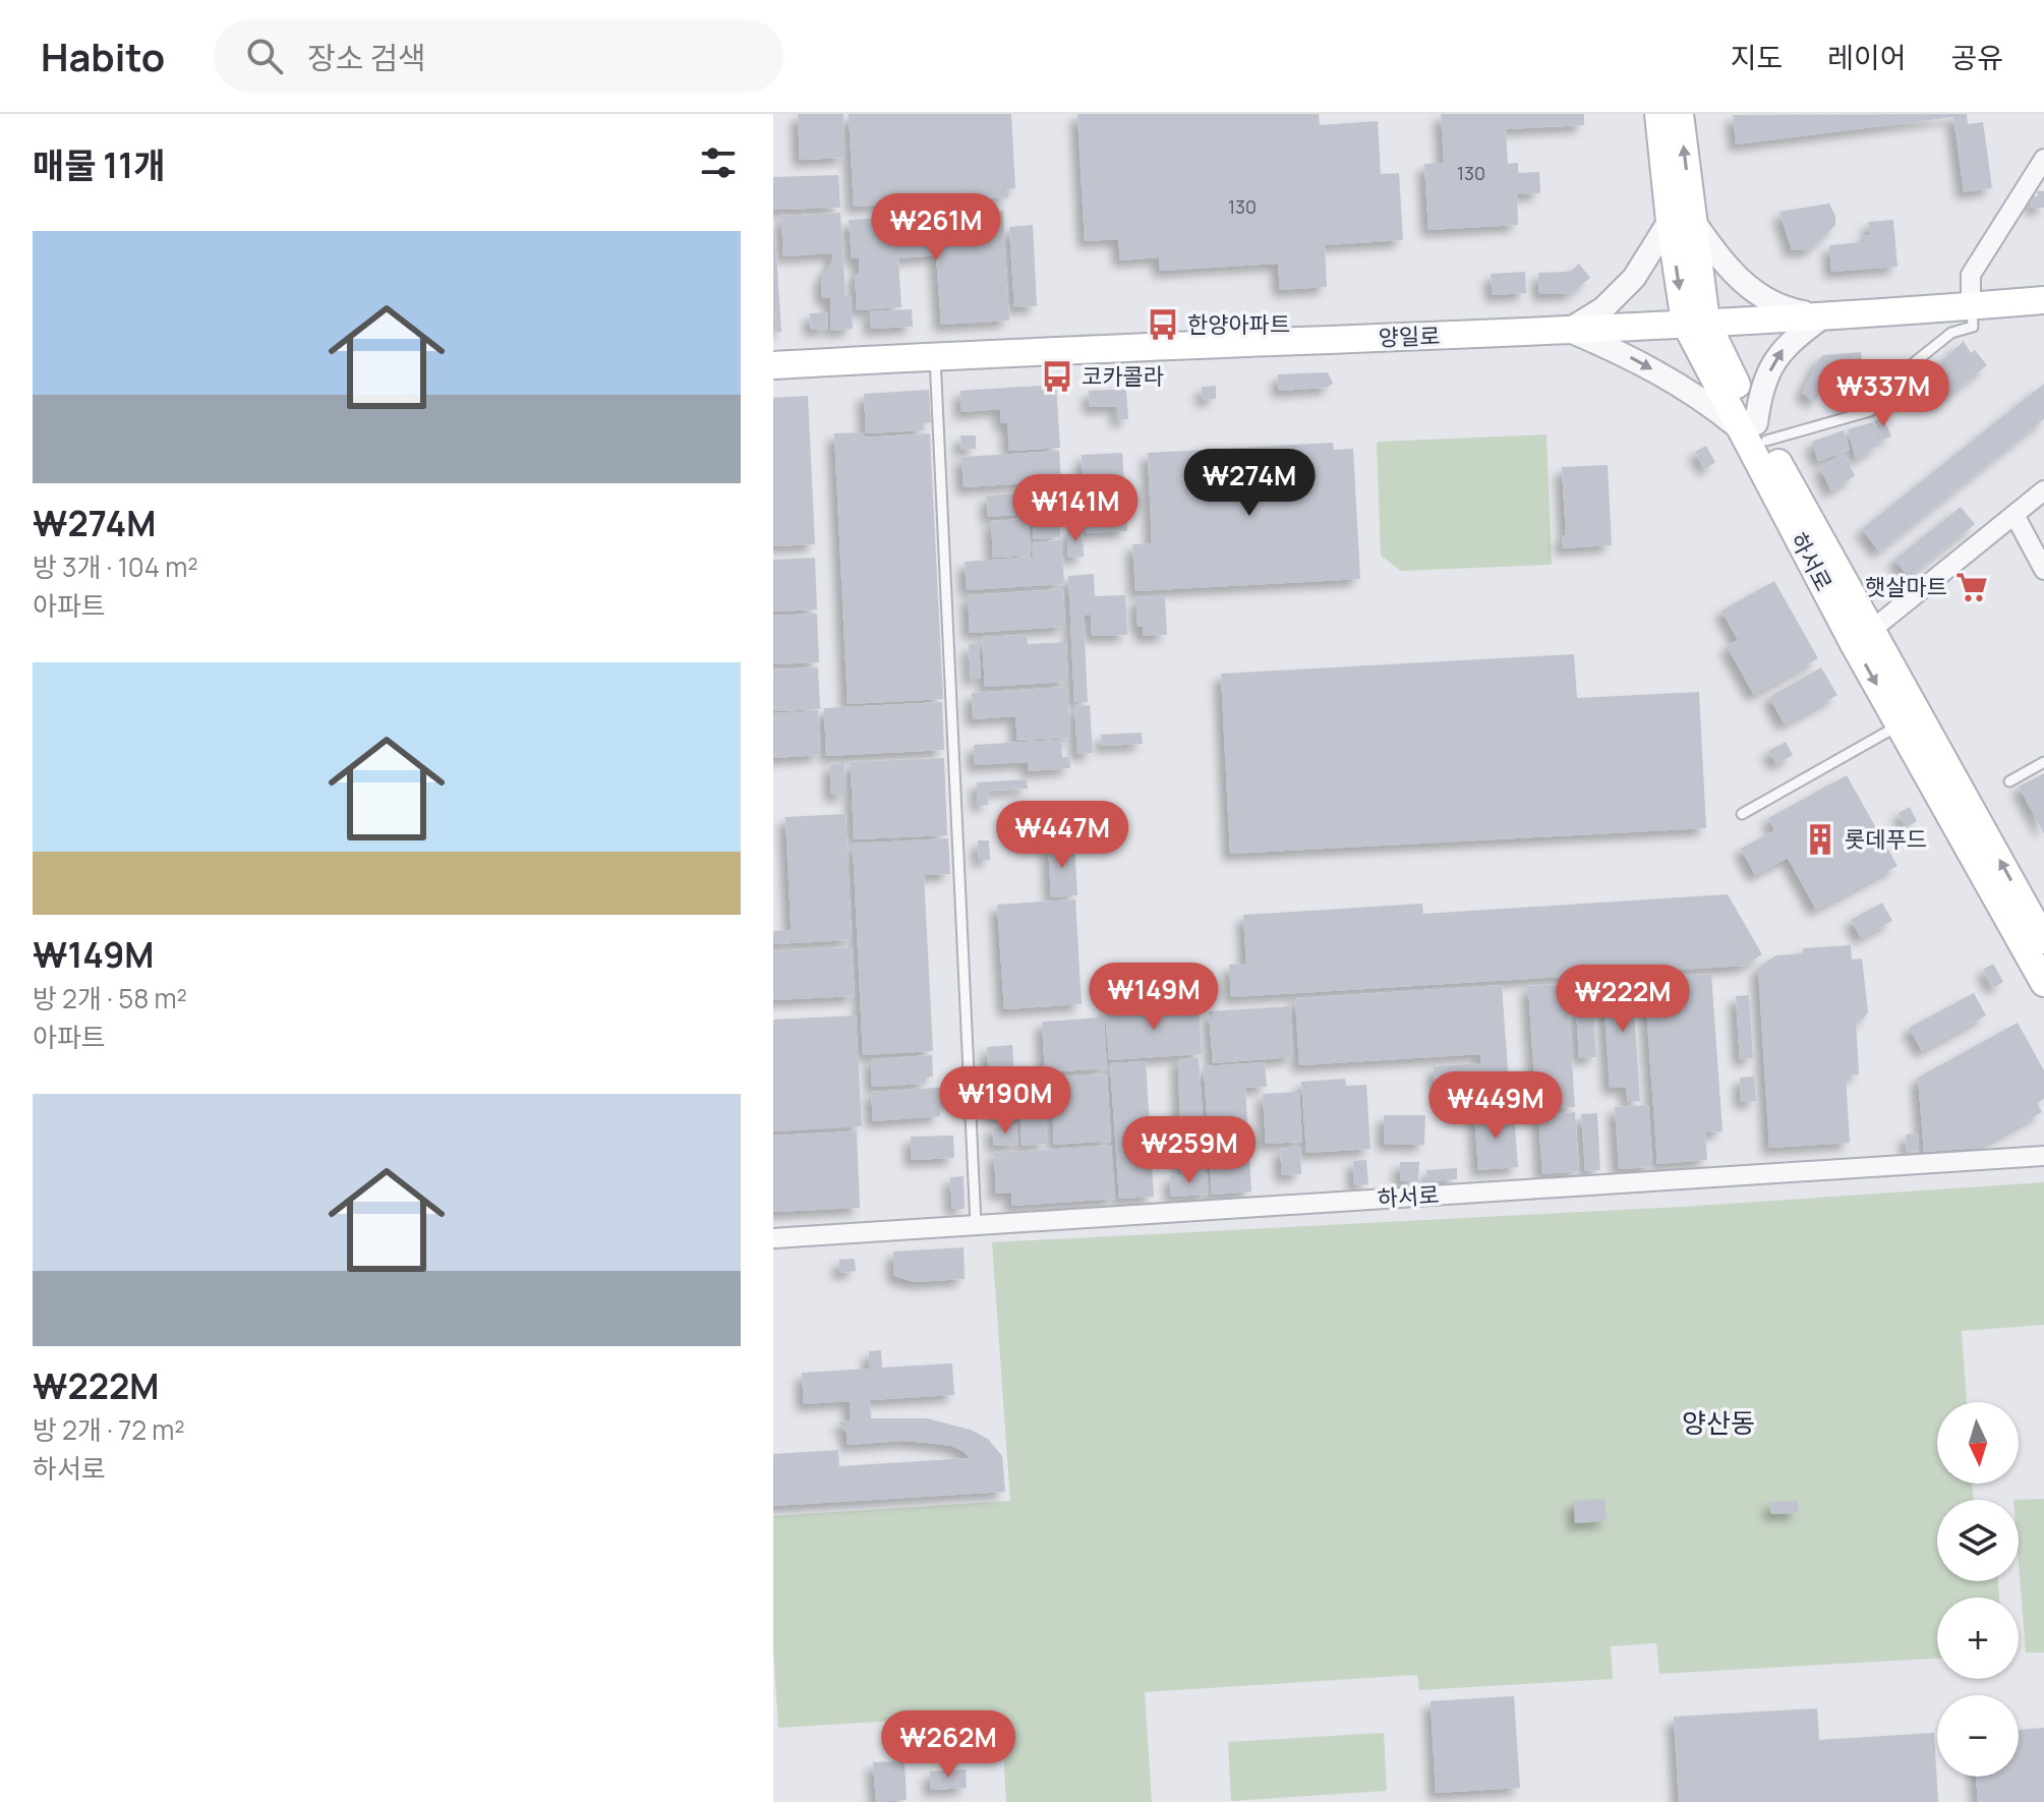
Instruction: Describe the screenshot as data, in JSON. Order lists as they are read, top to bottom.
{
  "streets": {
    "main road": ["양일로", "하서로"]
  },
  "crossings": [
    ["양일로", "하서로"]
  ],
  "districts": ["양산동"],
  "places": {
    "bus stop": ["한양아파트", "코카콜라"],
    "supermarket": ["햇살마트"],
    "building": ["롯데푸드"]
  },
  "house_numbers": ["130", "130"],
  "north": "bottom",
  "page": {
    "header": "Habito",
    "search": "장소 검색",
    "nav": ["지도", "레이어", "공유"],
    "heading": "매물 11개",
    "price": [
      "₩261M",
      "₩337M",
      "₩274M",
      "₩141M",
      "₩447M",
      "₩149M",
      "₩222M",
      "₩190M",
      "₩449M",
      "₩259M",
      "₩262M"
    ],
    "list": [
      {
        "name": "₩274M",
        "note": "방 3개 · 104 m² · 아파트"
      },
      {
        "name": "₩149M",
        "note": "방 2개 · 58 m² · 아파트"
      },
      {
        "name": "₩222M",
        "note": "방 2개 · 72 m² · 하서로"
      }
    ],
    "map_buttons": ["+", "−"]
  }
}
